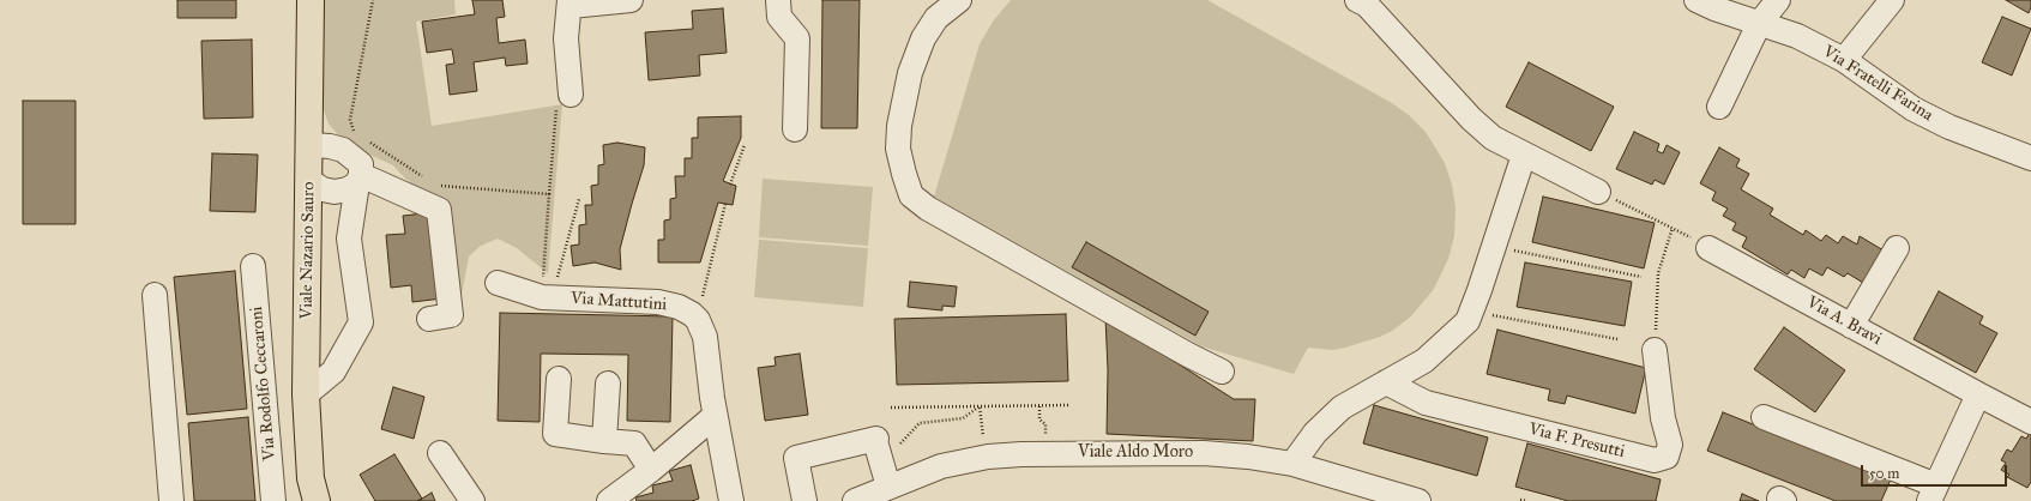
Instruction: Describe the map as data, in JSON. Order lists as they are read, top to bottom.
{
  "streets": {
    "main road": ["Viale Nazario Sauro"],
    "street": [
      "Via Fratelli Farina",
      "Via Mattutini",
      "Via A. Bravi",
      "Via Rodolfo Ceccaroni",
      "Via F. Presutti",
      "Viale Aldo Moro"
    ]
  },
  "scale_bar": "50 m"
}
